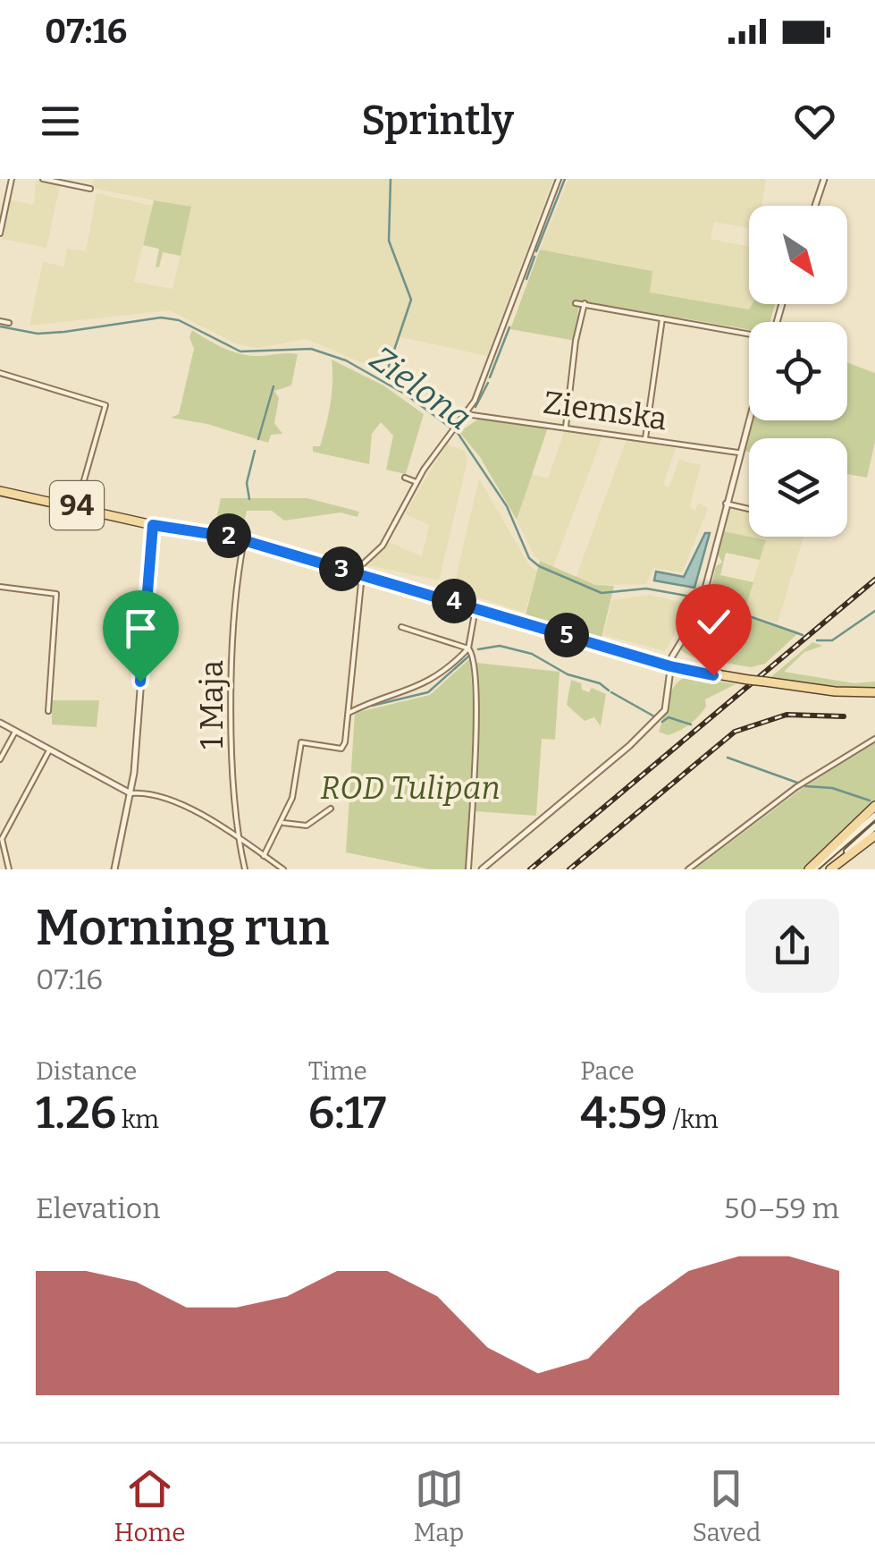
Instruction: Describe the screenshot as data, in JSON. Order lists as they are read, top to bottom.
{
  "streets": {
    "main road": ["94"],
    "street": ["Ziemska", "1 Maja"]
  },
  "crossings": [
    ["94", "1 Maja"]
  ],
  "water": ["Zielona"],
  "parks": ["ROD Tulipan"],
  "north": "bottom right",
  "page": {
    "status": "07:16",
    "header": "Sprintly",
    "pins": [
      "2",
      "3",
      "4",
      "5"
    ],
    "heading": ["Morning run", "07:16"],
    "stats": [
      ["Distance", "1.26 km"],
      ["Time", "6:17"],
      ["Pace", "4:59 /km"]
    ],
    "chart": ["Elevation", "50–59 m"],
    "tabs": ["Home", "Map", "Saved"]
  }
}
